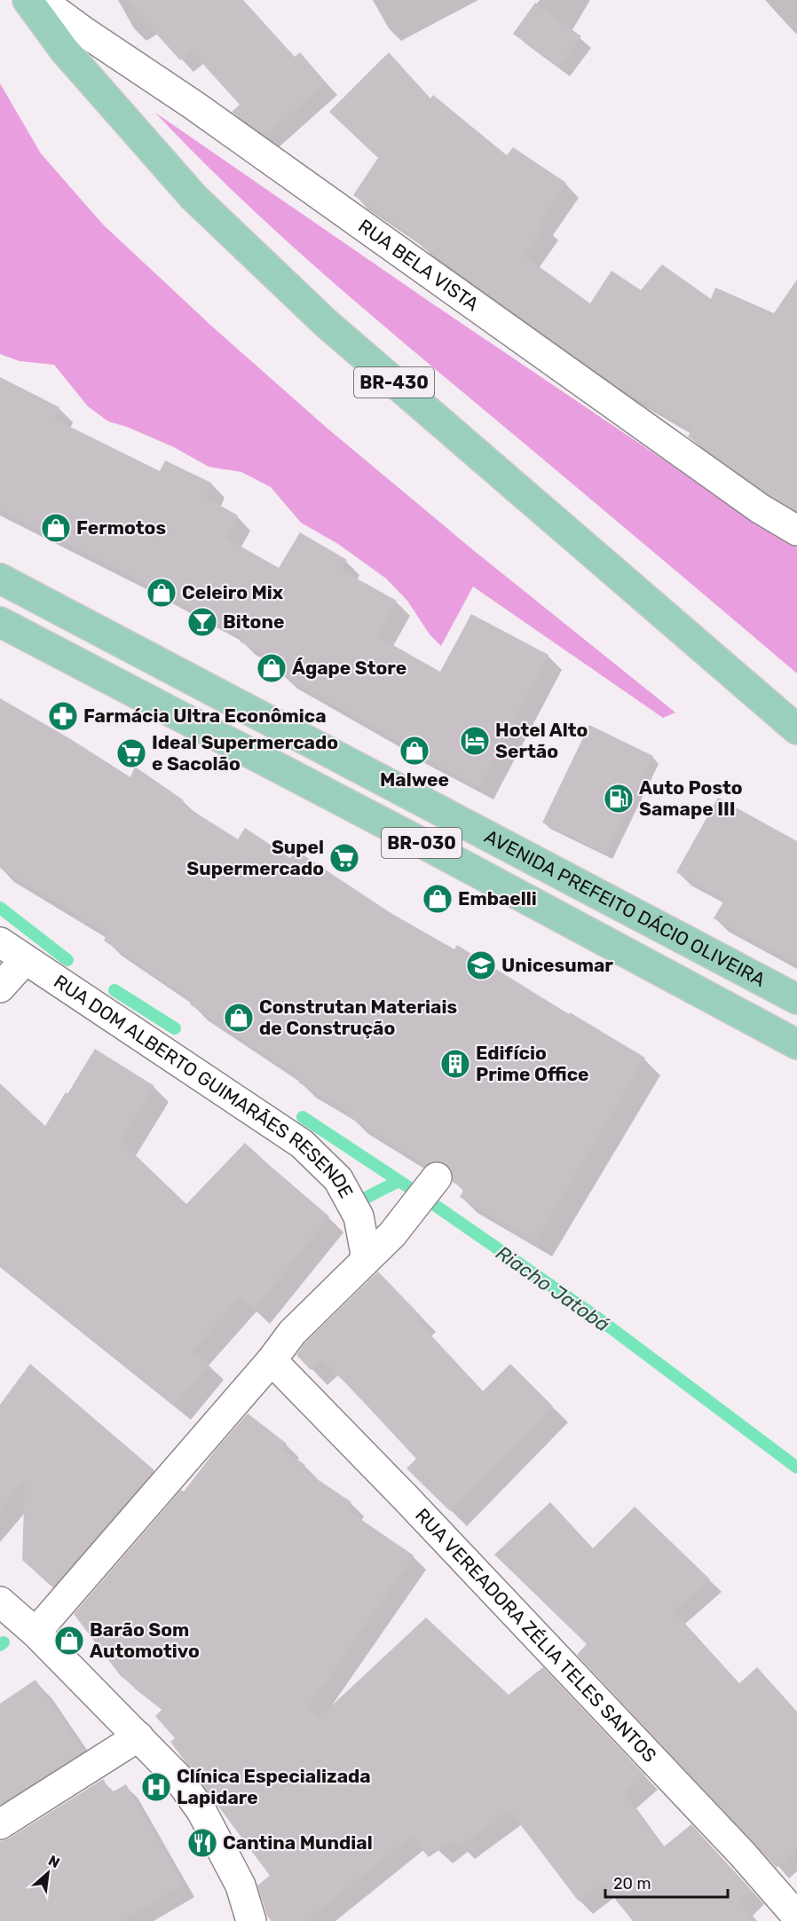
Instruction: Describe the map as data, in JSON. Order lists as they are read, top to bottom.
{
  "streets": {
    "main road": ["BR-430", "BR-030", "AVENIDA PREFEITO DÁCIO OLIVEIRA"],
    "street": ["RUA BELA VISTA", "RUA DOM ALBERTO GUIMARÃES RESENDE", "RUA VEREADORA ZÉLIA TELES SANTOS"]
  },
  "water": ["Riacho Jatobá"],
  "places": {
    "shop": [
      "Fermotos",
      "Celeiro Mix",
      "Ágape Store",
      "Malwee",
      "Embaelli",
      "Construtan Materiais de Construção",
      "Barão Som Automotivo"
    ],
    "bar": ["Bitone"],
    "pharmacy": ["Farmácia Ultra Econômica"],
    "hotel": ["Hotel Alto Sertão"],
    "supermarket": ["Ideal Supermercado e Sacolão", "Supel Supermercado"],
    "fuel station": ["Auto Posto Samape III"],
    "school or university": ["Unicesumar"],
    "building": ["Edifício Prime Office"],
    "hospital": ["Clínica Especializada Lapidare"],
    "restaurant": ["Cantina Mundial"]
  },
  "scale_bar": "20 m",
  "north": "top right"
}
